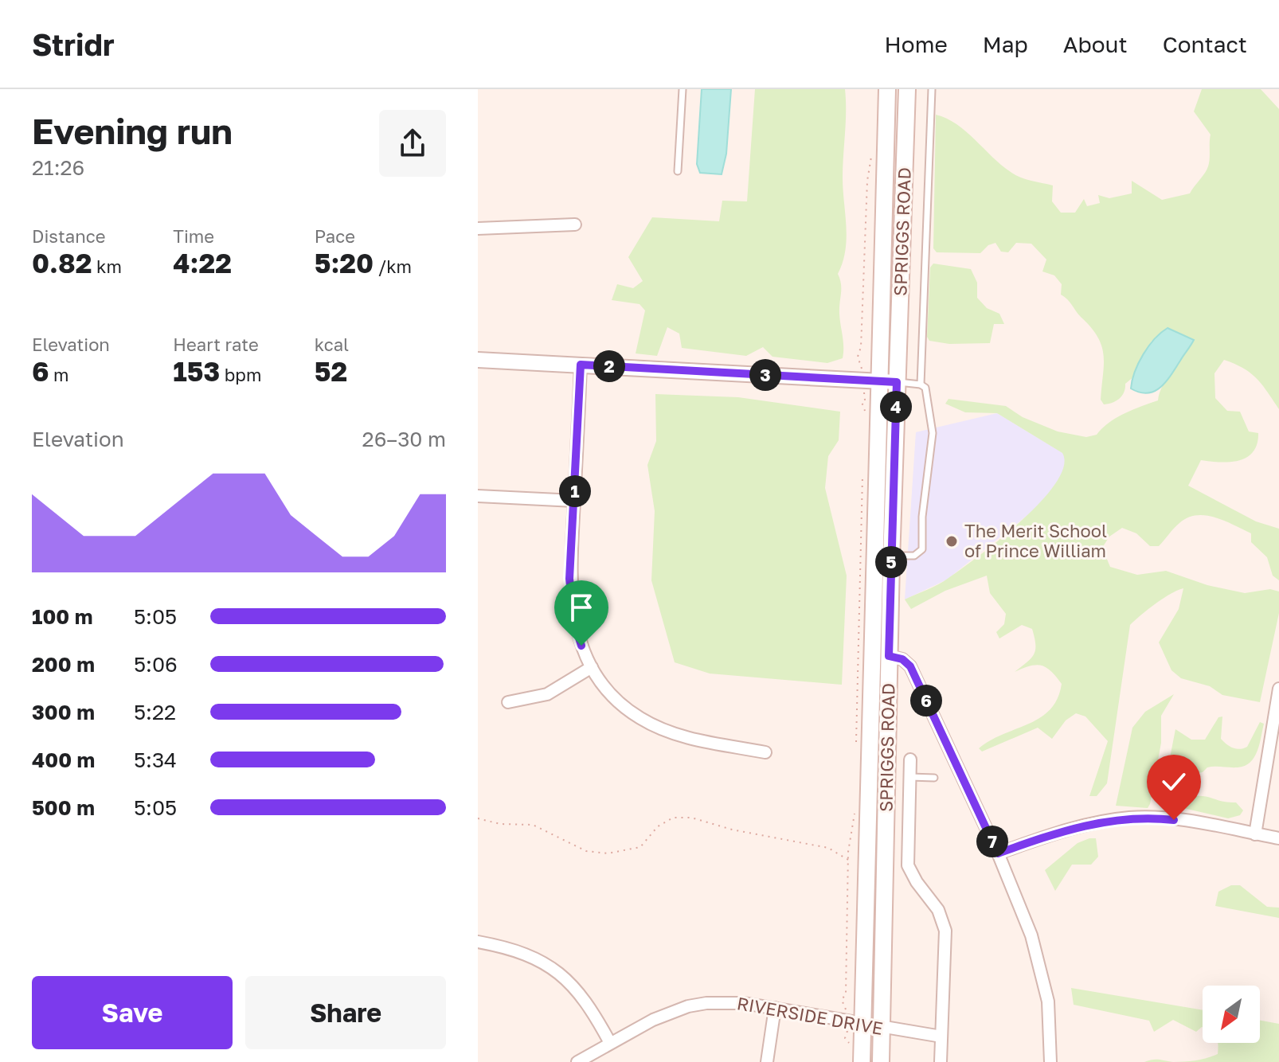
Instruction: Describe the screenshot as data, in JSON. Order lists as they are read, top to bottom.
{
  "streets": {
    "main road": ["SPRIGGS ROAD"],
    "street": ["RIVERSIDE DRIVE"]
  },
  "crossings": [
    ["SPRIGGS ROAD", "RIVERSIDE DRIVE"]
  ],
  "places": ["The Merit School of Prince William"],
  "north": "bottom left",
  "page": {
    "header": "Stridr",
    "nav": [
      "Home",
      "Map",
      "About",
      "Contact"
    ],
    "heading": ["Evening run", "21:26"],
    "stats": [
      ["Distance", "0.82 km"],
      ["Time", "4:22"],
      ["Pace", "5:20 /km"],
      ["Elevation", "6 m"],
      ["Heart rate", "153 bpm"],
      ["kcal", "52"]
    ],
    "pins": [
      "2",
      "3",
      "4",
      "1",
      "5",
      "6",
      "7"
    ],
    "chart": ["Elevation", "26–30 m"],
    "list": [
      {
        "name": "100 m",
        "note": "5:05"
      },
      {
        "name": "200 m",
        "note": "5:06"
      },
      {
        "name": "300 m",
        "note": "5:22"
      },
      {
        "name": "400 m",
        "note": "5:34"
      },
      {
        "name": "500 m",
        "note": "5:05"
      }
    ],
    "buttons": ["Save", "Share"]
  }
}
